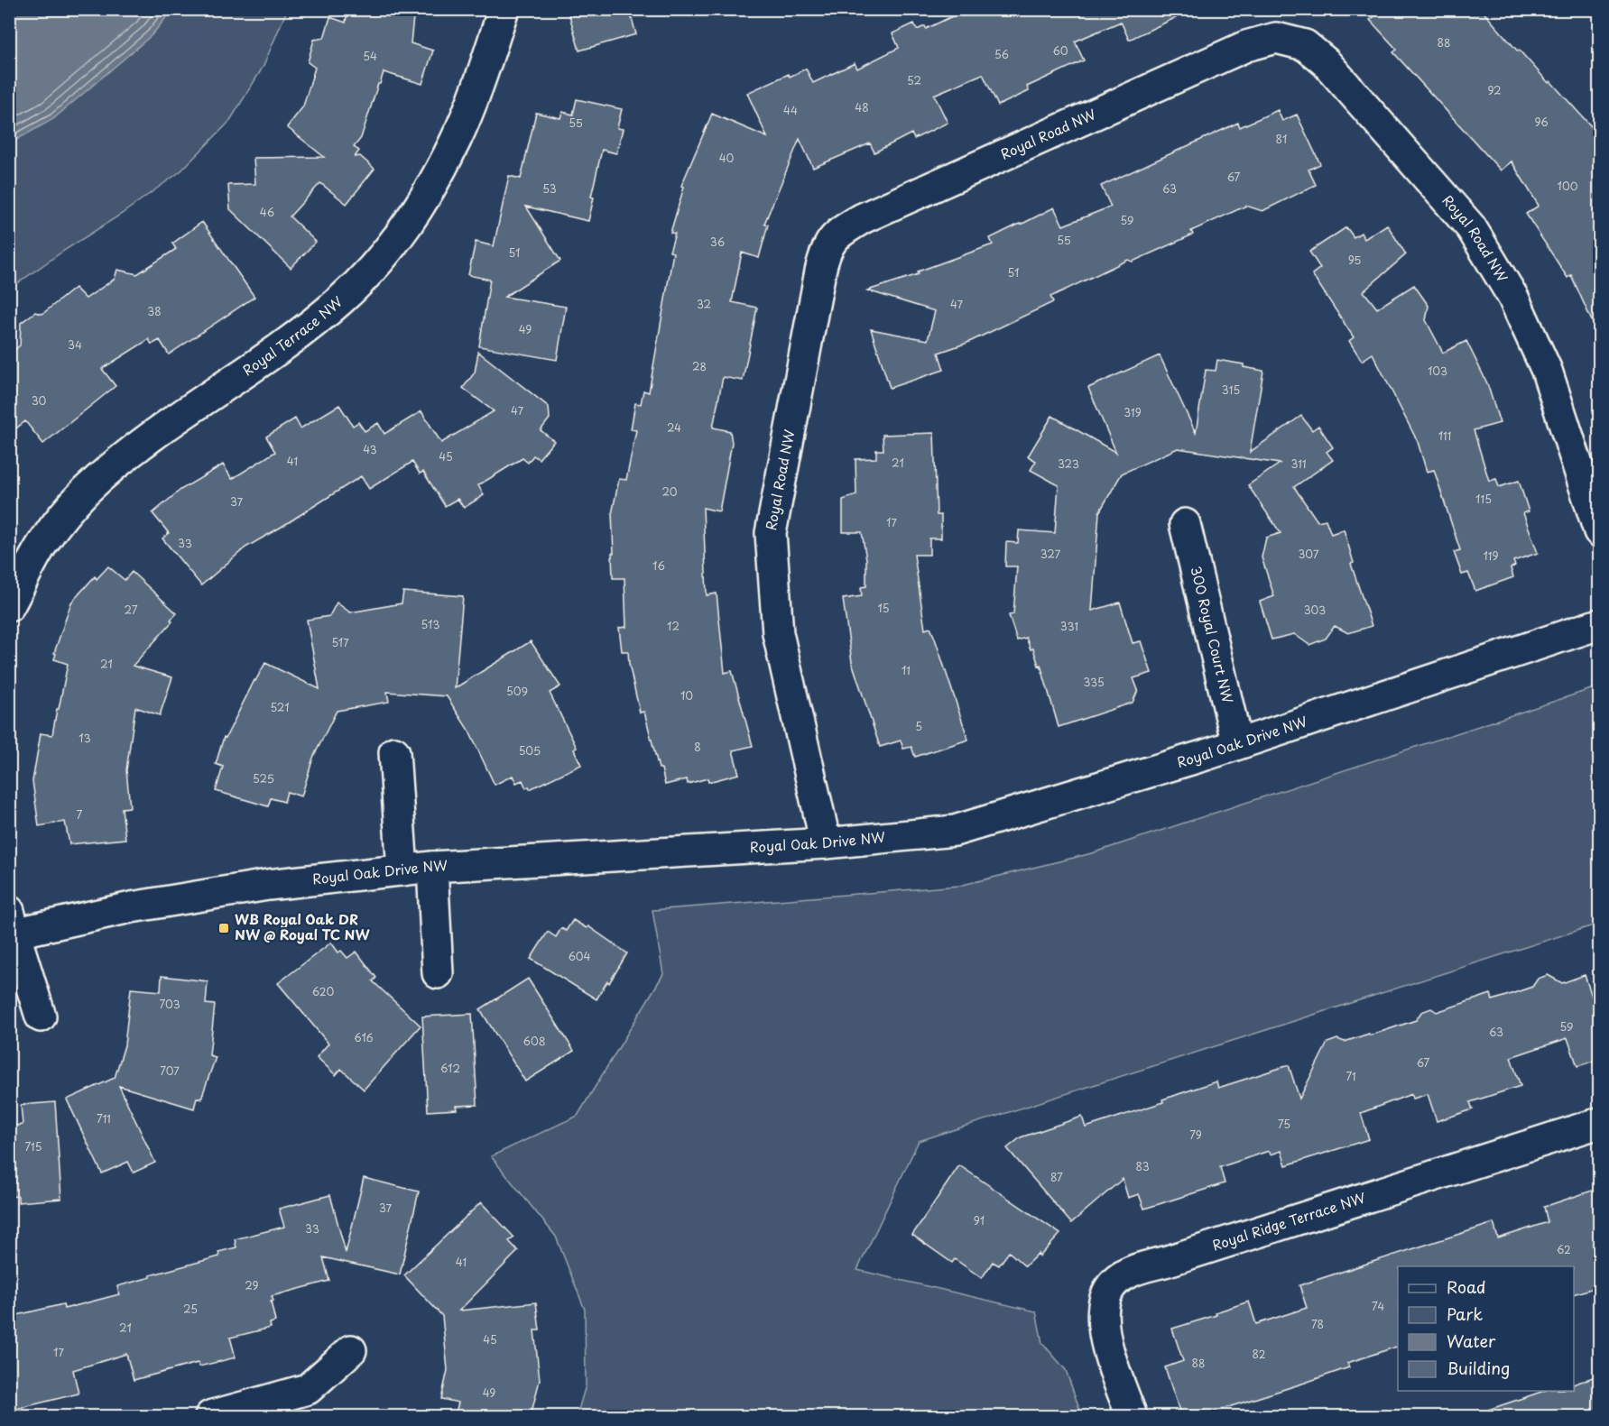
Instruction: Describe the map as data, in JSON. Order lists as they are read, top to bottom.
{
  "streets": {
    "street": [
      "Royal Road NW",
      "Royal Terrace NW",
      "300 Royal Court NW",
      "Royal Oak Drive NW",
      "Royal Ridge Terrace NW"
    ]
  },
  "crossings": [
    ["Royal Road NW", "Royal Oak Drive NW"],
    ["300 Royal Court NW", "Royal Oak Drive NW"]
  ],
  "places": {
    "transit": ["WB Royal Oak DR NW @ Royal TC NW"]
  },
  "house_numbers": [
    "88",
    "60",
    "56",
    "54",
    "52",
    "92",
    "48",
    "44",
    "96",
    "55",
    "81",
    "40",
    "67",
    "100",
    "53",
    "63",
    "46",
    "59",
    "55",
    "36",
    "51",
    "95",
    "51",
    "32",
    "47",
    "38",
    "49",
    "34",
    "28",
    "103",
    "315",
    "30",
    "47",
    "319",
    "24",
    "111",
    "43",
    "45",
    "41",
    "21",
    "323",
    "311",
    "20",
    "115",
    "37",
    "17",
    "33",
    "327",
    "307",
    "119",
    "16",
    "15",
    "27",
    "303",
    "513",
    "12",
    "331",
    "517",
    "21",
    "11",
    "335",
    "509",
    "10",
    "521",
    "5",
    "13",
    "8",
    "505",
    "525",
    "7",
    "604",
    "620",
    "703",
    "59",
    "63",
    "616",
    "608",
    "67",
    "612",
    "707",
    "71",
    "711",
    "75",
    "79",
    "715",
    "83",
    "87",
    "37",
    "91",
    "33",
    "62",
    "41",
    "29",
    "74",
    "25",
    "78",
    "21",
    "45",
    "17",
    "82",
    "88",
    "49"
  ],
  "legend": [
    "Road",
    "Park",
    "Water",
    "Building"
  ]
}
